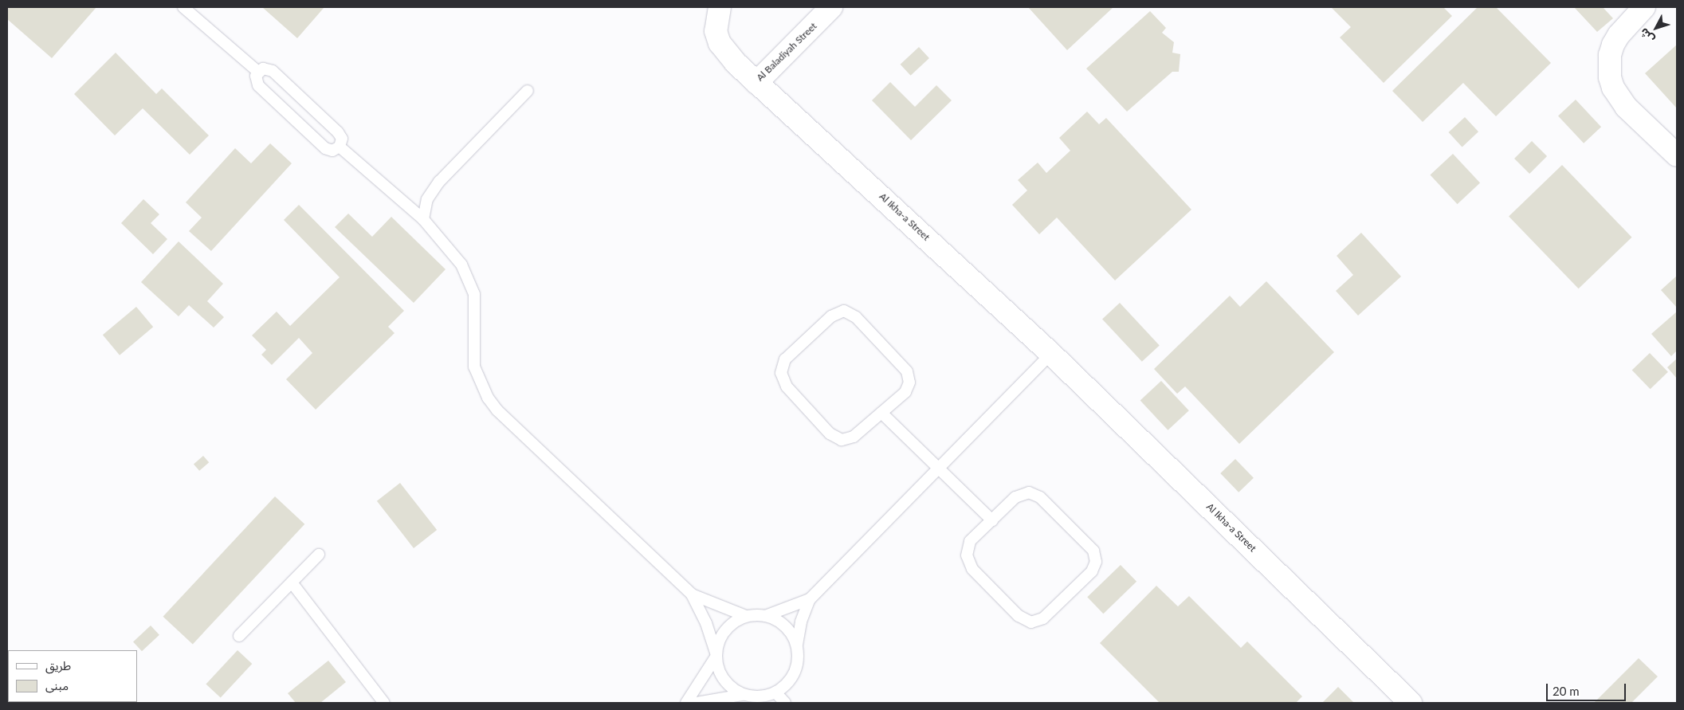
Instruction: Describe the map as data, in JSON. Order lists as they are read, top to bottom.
{
  "streets": {
    "street": ["Al Baladiyah Street", "Al Ikha-a Street"]
  },
  "crossings": [
    ["Al Baladiyah Street", "Al Ikha-a Street"]
  ],
  "legend": ["طريق", "مبنى"],
  "scale_bar": "20 m",
  "north": "bottom left"
}
